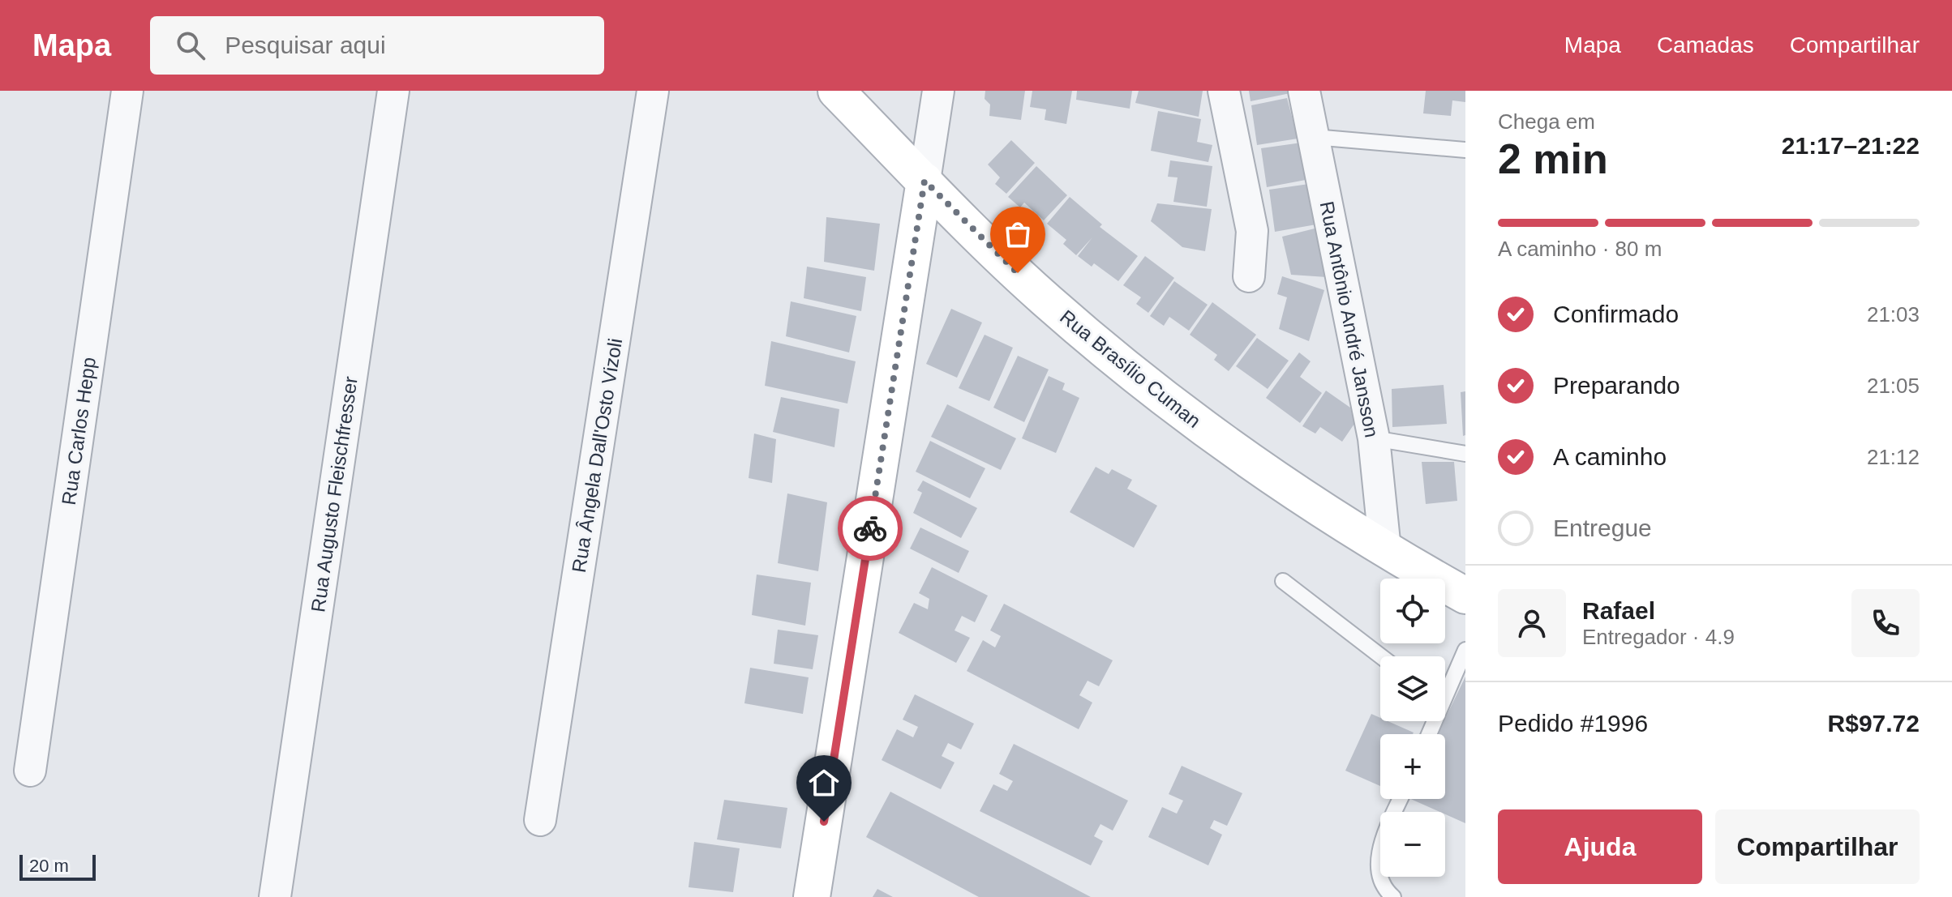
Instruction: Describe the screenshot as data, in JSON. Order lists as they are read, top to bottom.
{
  "streets": {
    "street": [
      "Rua Antônio André Jansson",
      "Rua Brasílio Cuman",
      "Rua Carlos Hepp",
      "Rua Ângela Dall'Osto Vizoli",
      "Rua Augusto Fleischfresser"
    ]
  },
  "crossings": [
    ["Rua Antônio André Jansson", "Rua Brasílio Cuman"]
  ],
  "scale_bar": "20 m",
  "page": {
    "header": "Mapa",
    "search": "Pesquisar aqui",
    "nav": ["Mapa", "Camadas", "Compartilhar"],
    "heading": ["2 min", "Chega em", "21:17–21:22"],
    "panel": [
      "Rafael",
      "Entregador · 4.9",
      "Pedido #1996",
      "R$97.72"
    ],
    "bar": "A caminho · 80 m",
    "list": [
      ["Confirmado", "21:03"],
      ["Preparando", "21:05"],
      ["A caminho", "21:12"],
      "Entregue"
    ],
    "map_buttons": ["+", "−"],
    "buttons": ["Ajuda", "Compartilhar"],
    "scale": "20 m"
  }
}
